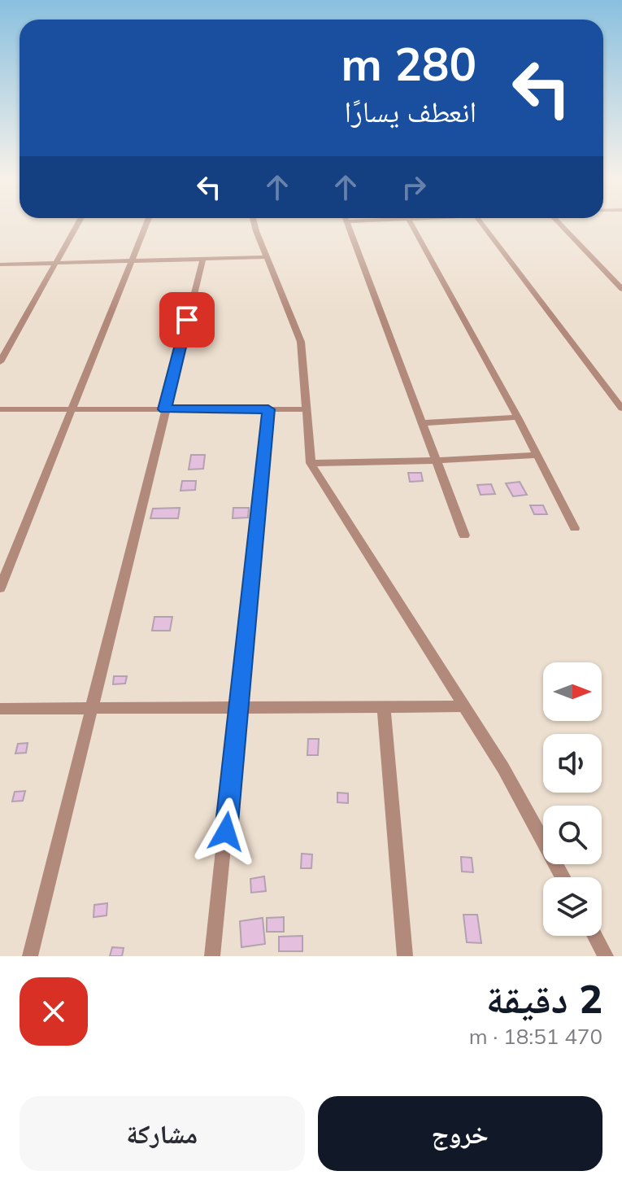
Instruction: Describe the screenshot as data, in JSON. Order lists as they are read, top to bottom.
{
  "north": "right",
  "page": {
    "turn": ["280 m", "انعطف يسارًا"],
    "heading": ["2 دقيقة", "470 m · 18:51"],
    "buttons": ["خروج", "مشاركة"]
  }
}
